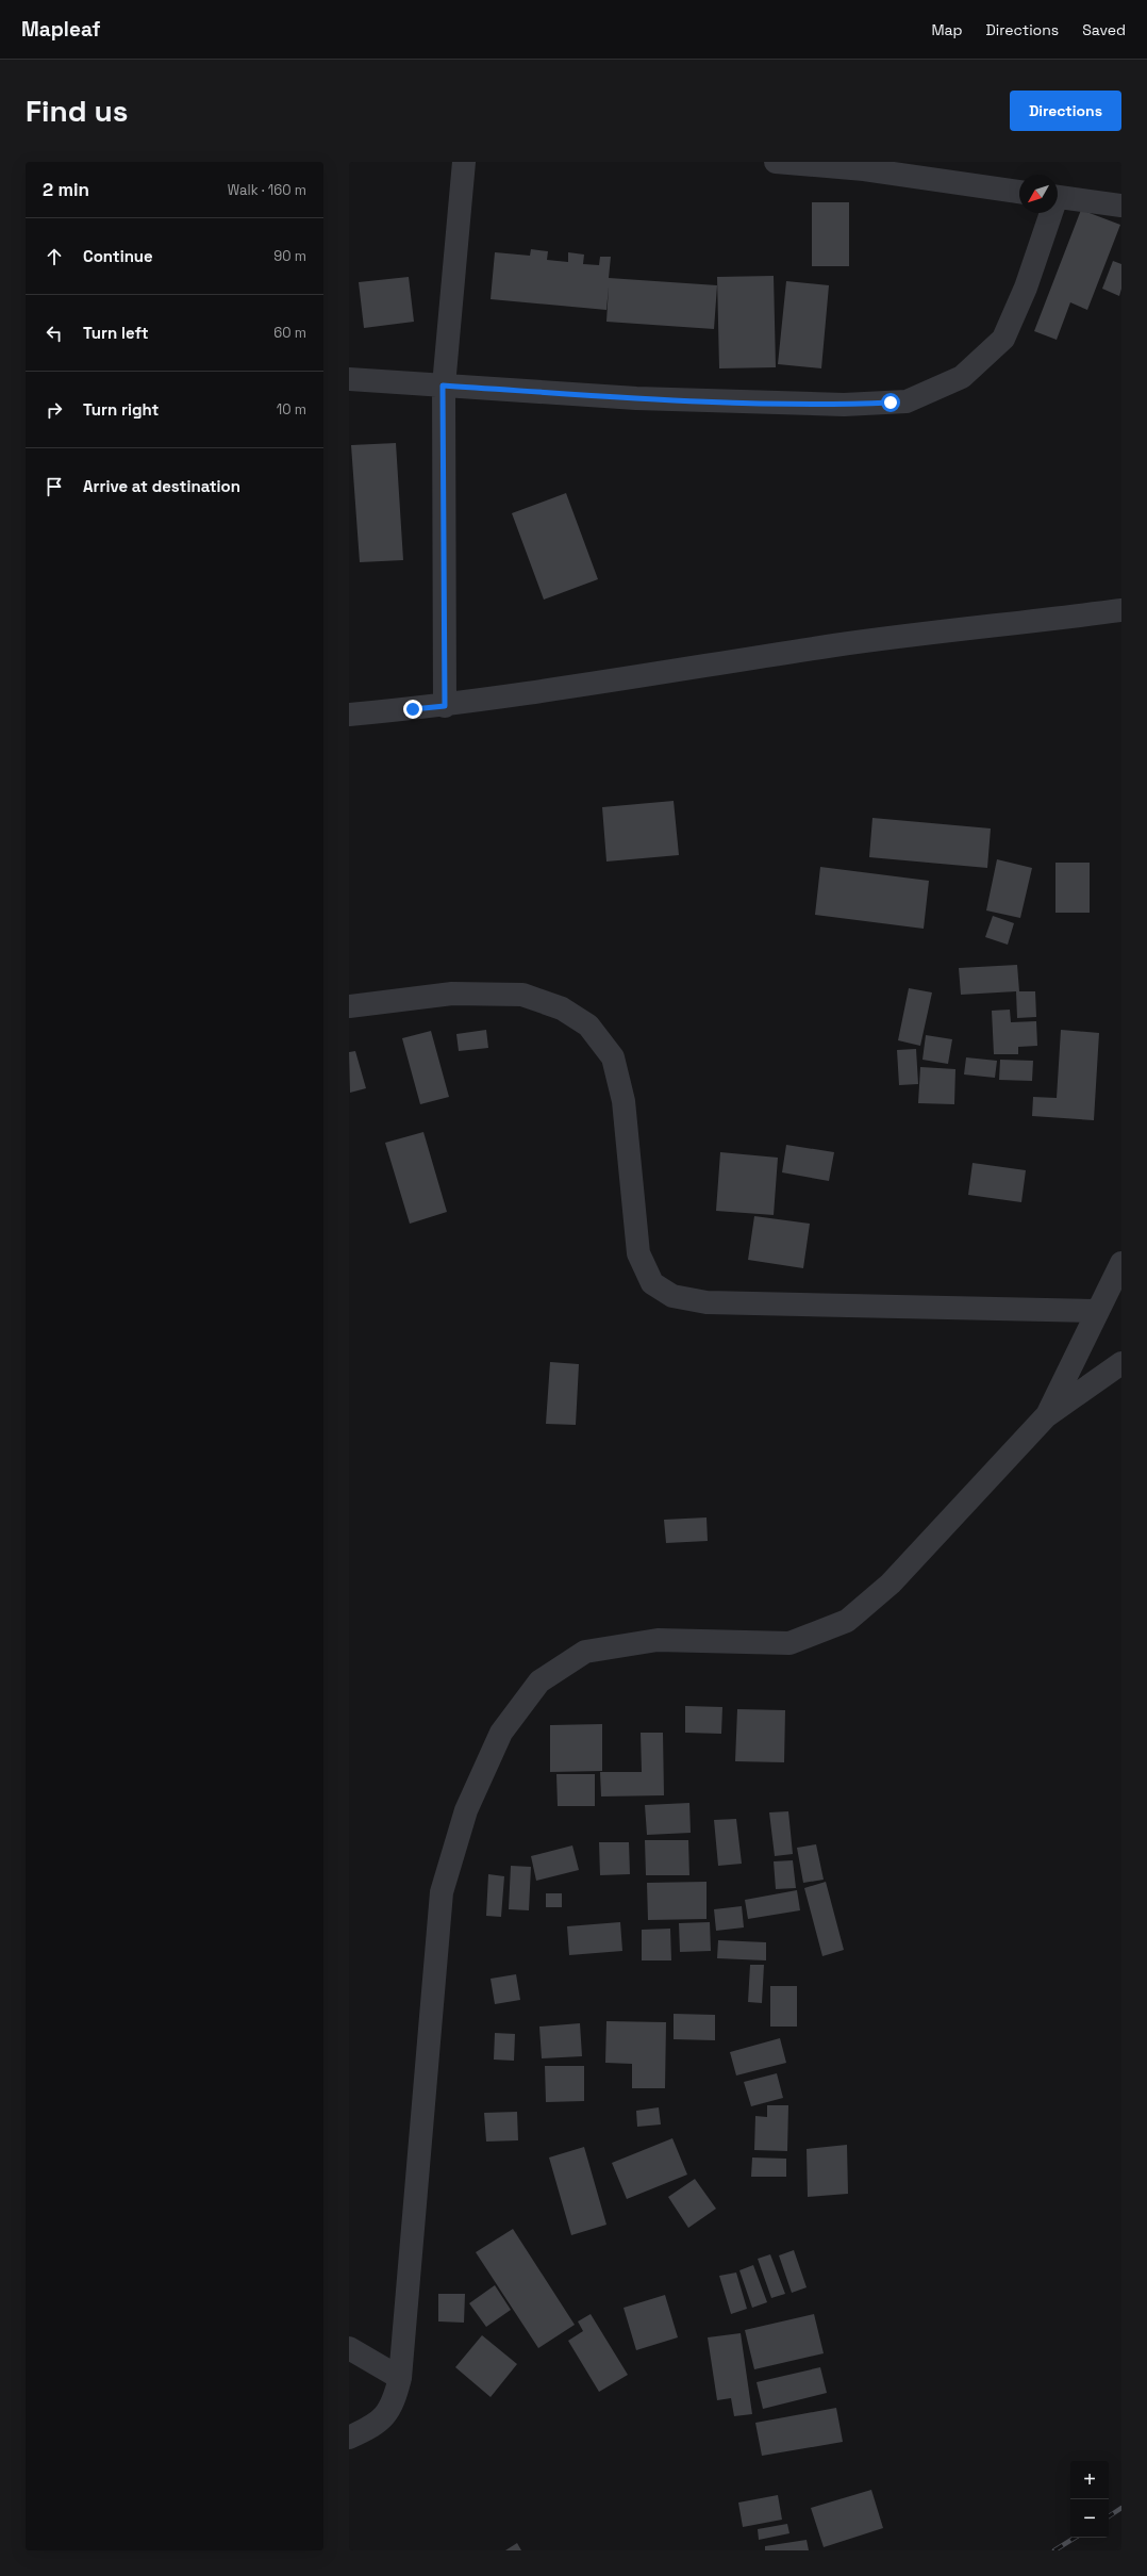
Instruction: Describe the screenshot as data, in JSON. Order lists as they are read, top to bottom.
{
  "north": "bottom left",
  "page": {
    "header": "Mapleaf",
    "nav": ["Map", "Directions", "Saved"],
    "buttons": "Directions",
    "title": "Find us",
    "heading": ["2 min", "Walk · 160 m"],
    "list": [
      ["Continue", "90 m"],
      ["Turn left", "60 m"],
      ["Turn right", "10 m"],
      "Arrive at destination"
    ],
    "map_buttons": ["+", "−"]
  }
}
